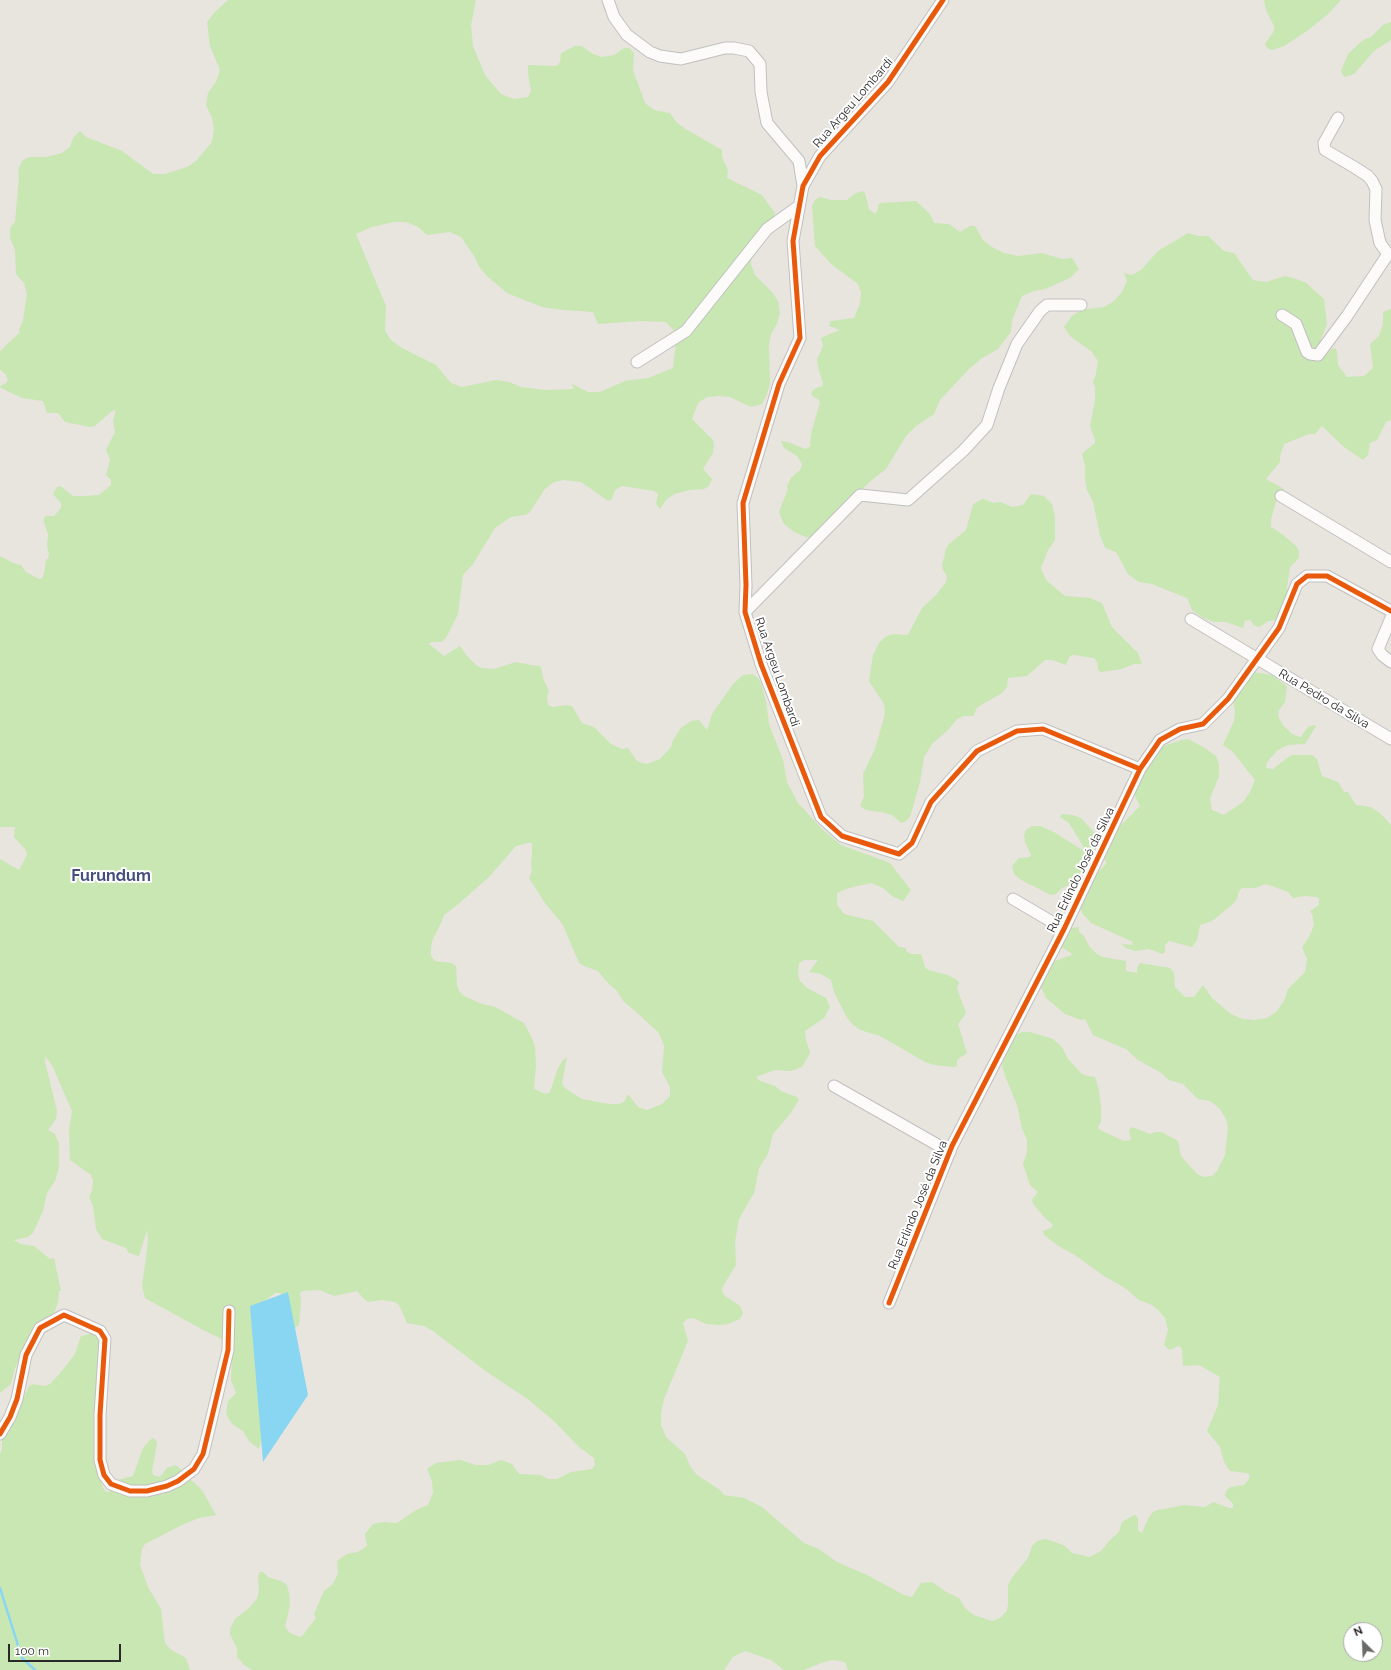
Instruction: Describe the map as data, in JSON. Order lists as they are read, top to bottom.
{
  "streets": {
    "street": ["Rua Argeu Lombardi", "Rua Pedro da Silva", "Rua Erlindo José da Silva"]
  },
  "crossings": [
    ["Rua Argeu Lombardi", "Rua Erlindo José da Silva"],
    ["Rua Pedro da Silva", "Rua Erlindo José da Silva"]
  ],
  "districts": ["Furundum"],
  "scale_bar": "100 m",
  "north": "top left"
}
